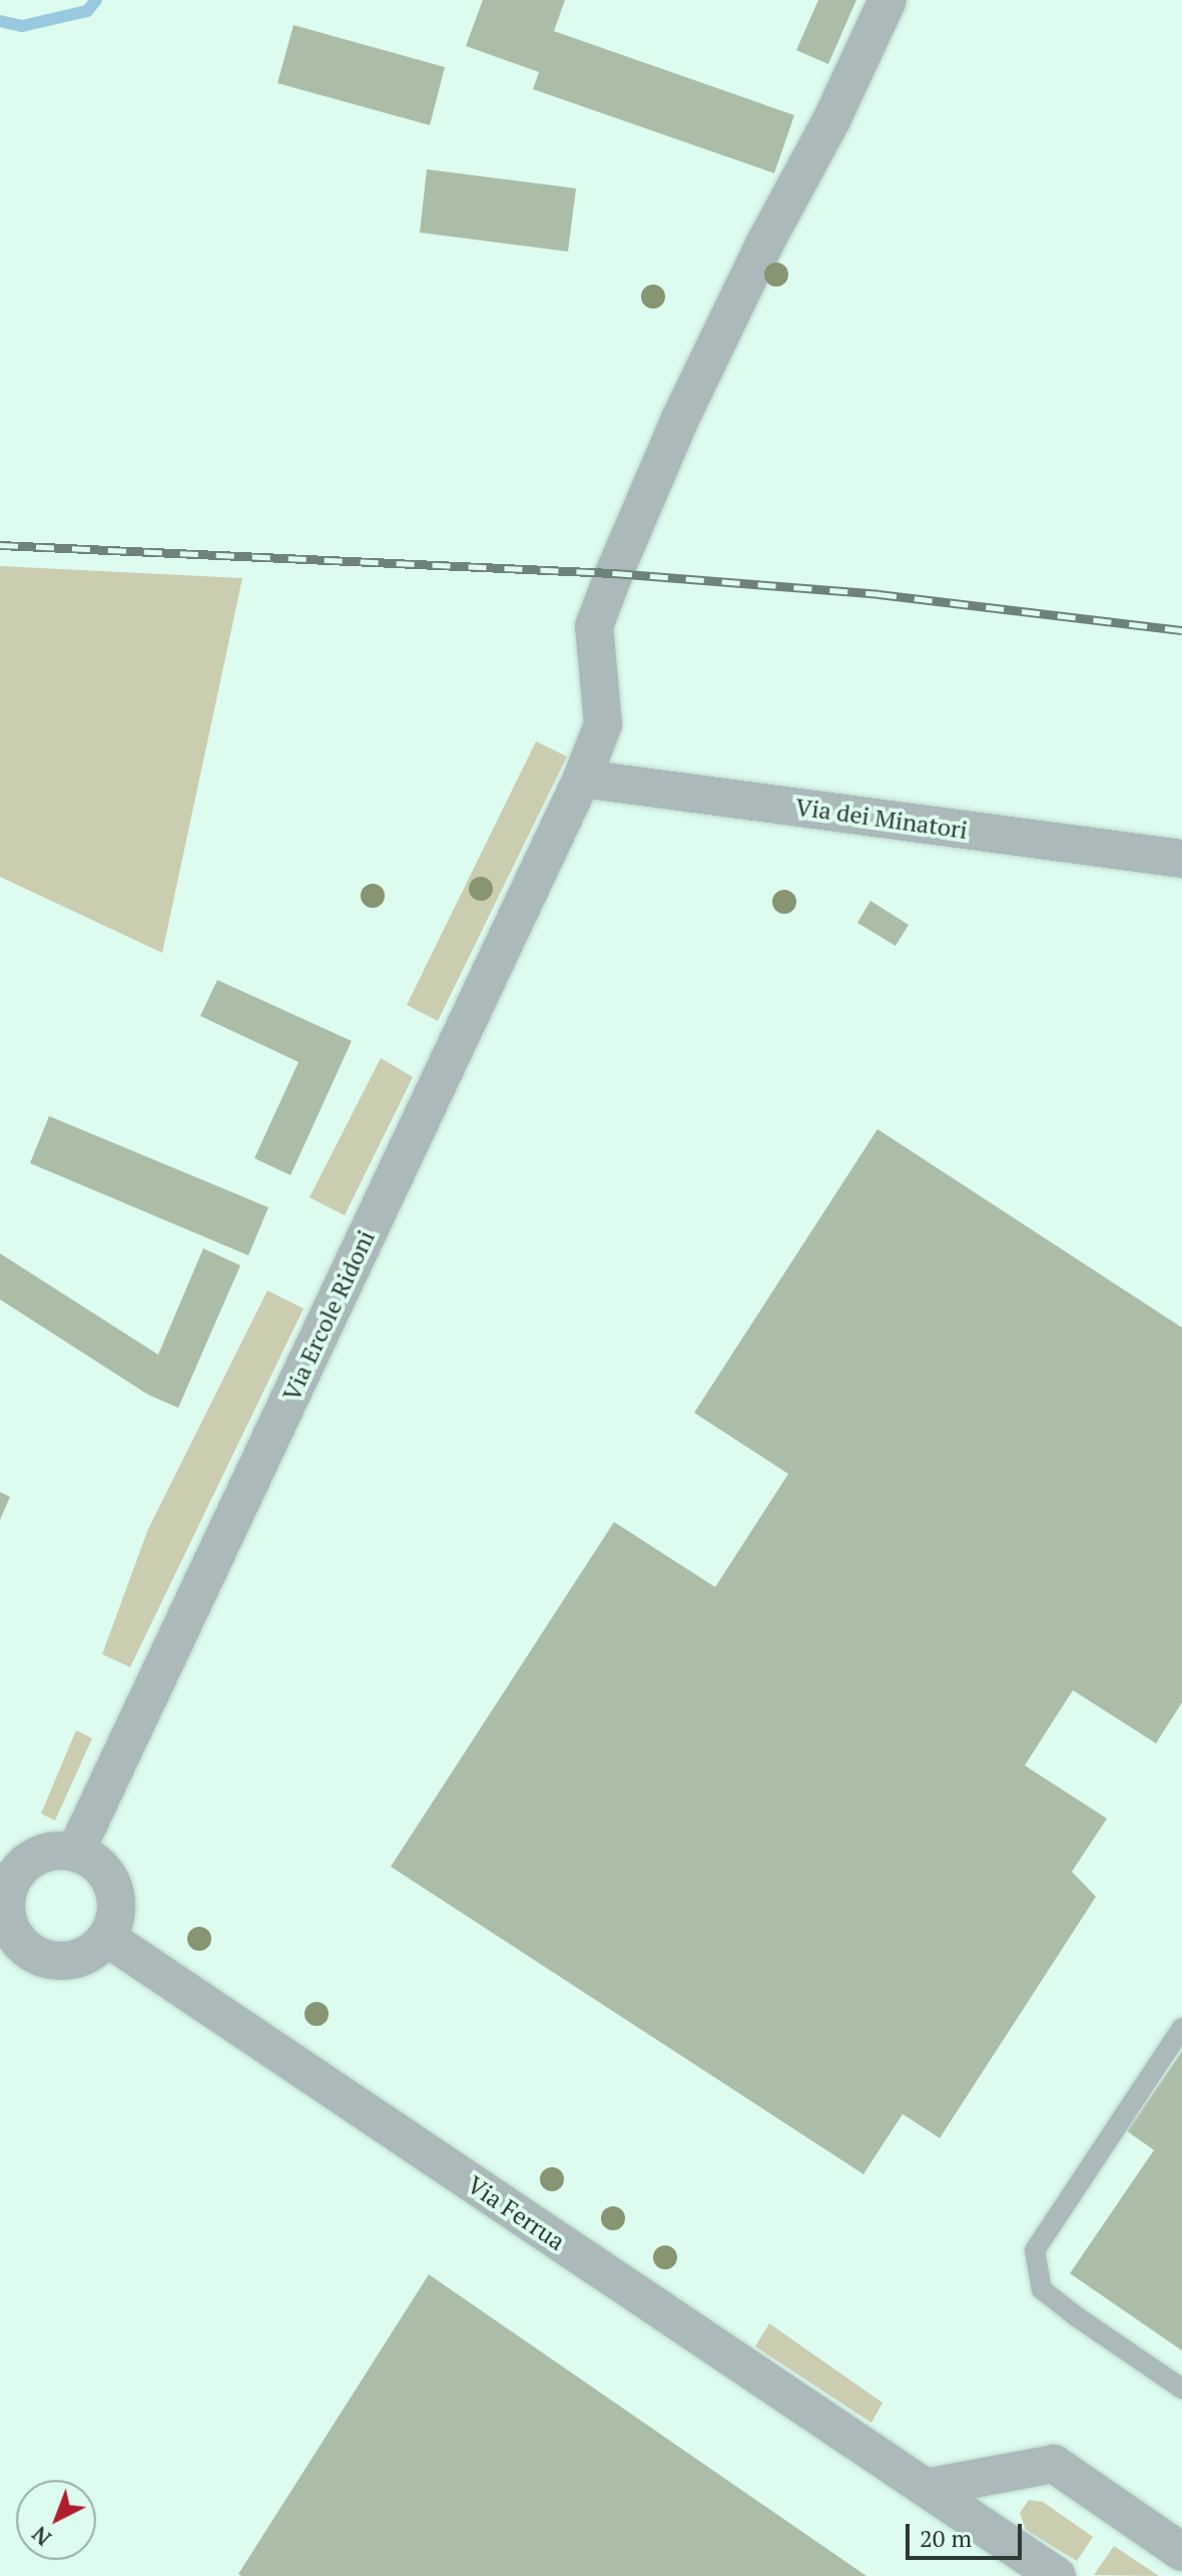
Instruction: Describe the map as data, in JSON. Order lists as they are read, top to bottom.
{
  "streets": {
    "street": ["Via dei Minatori", "Via Ercole Ridoni", "Via Ferrua"]
  },
  "crossings": [
    ["Via dei Minatori", "Via Ercole Ridoni"],
    ["Via Ercole Ridoni", "Via Ferrua"]
  ],
  "scale_bar": "20 m",
  "north": "bottom left"
}
